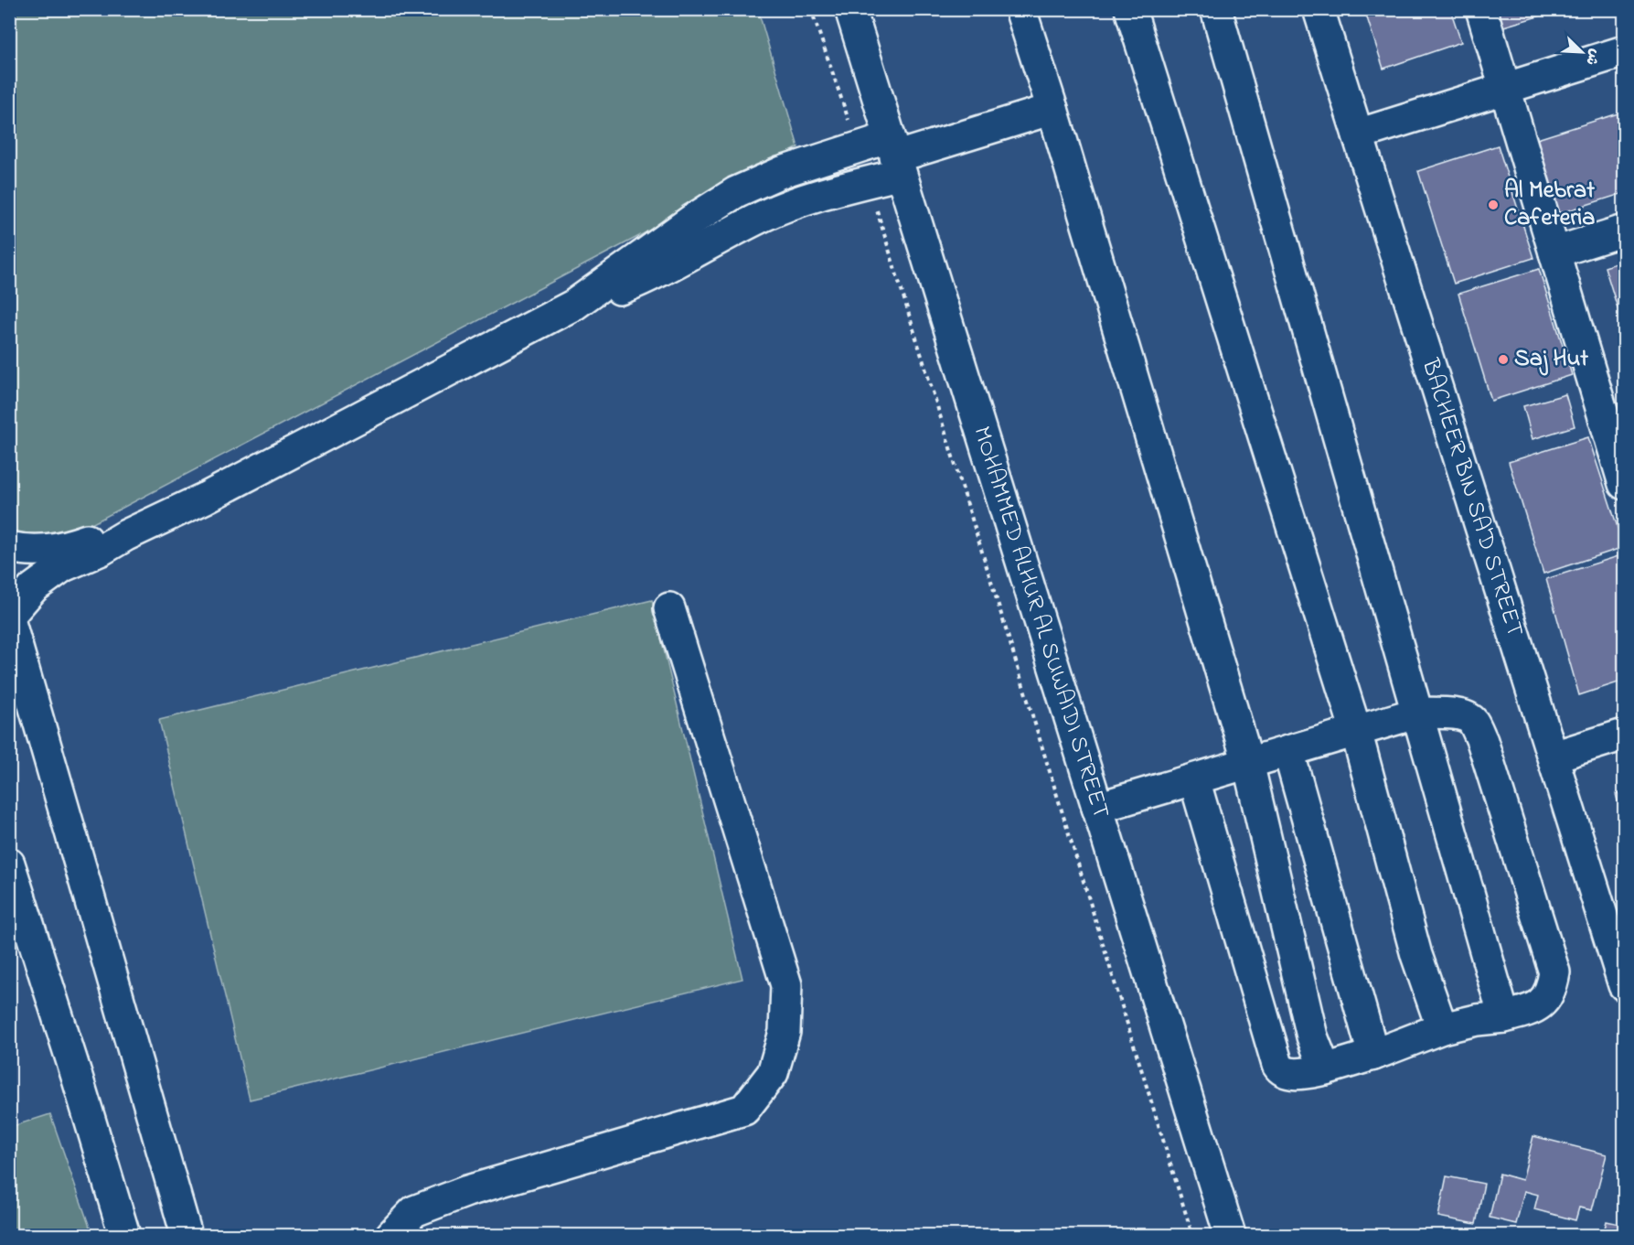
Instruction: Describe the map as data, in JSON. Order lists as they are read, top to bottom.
{
  "streets": {
    "street": ["BACHEER BIN SA'D STREET", "MOHAMMED ALHUR AL SUWAIDI STREET"]
  },
  "places": ["Al Mebrat Cafeteria", "Saj Hut"],
  "north": "bottom right"
}
